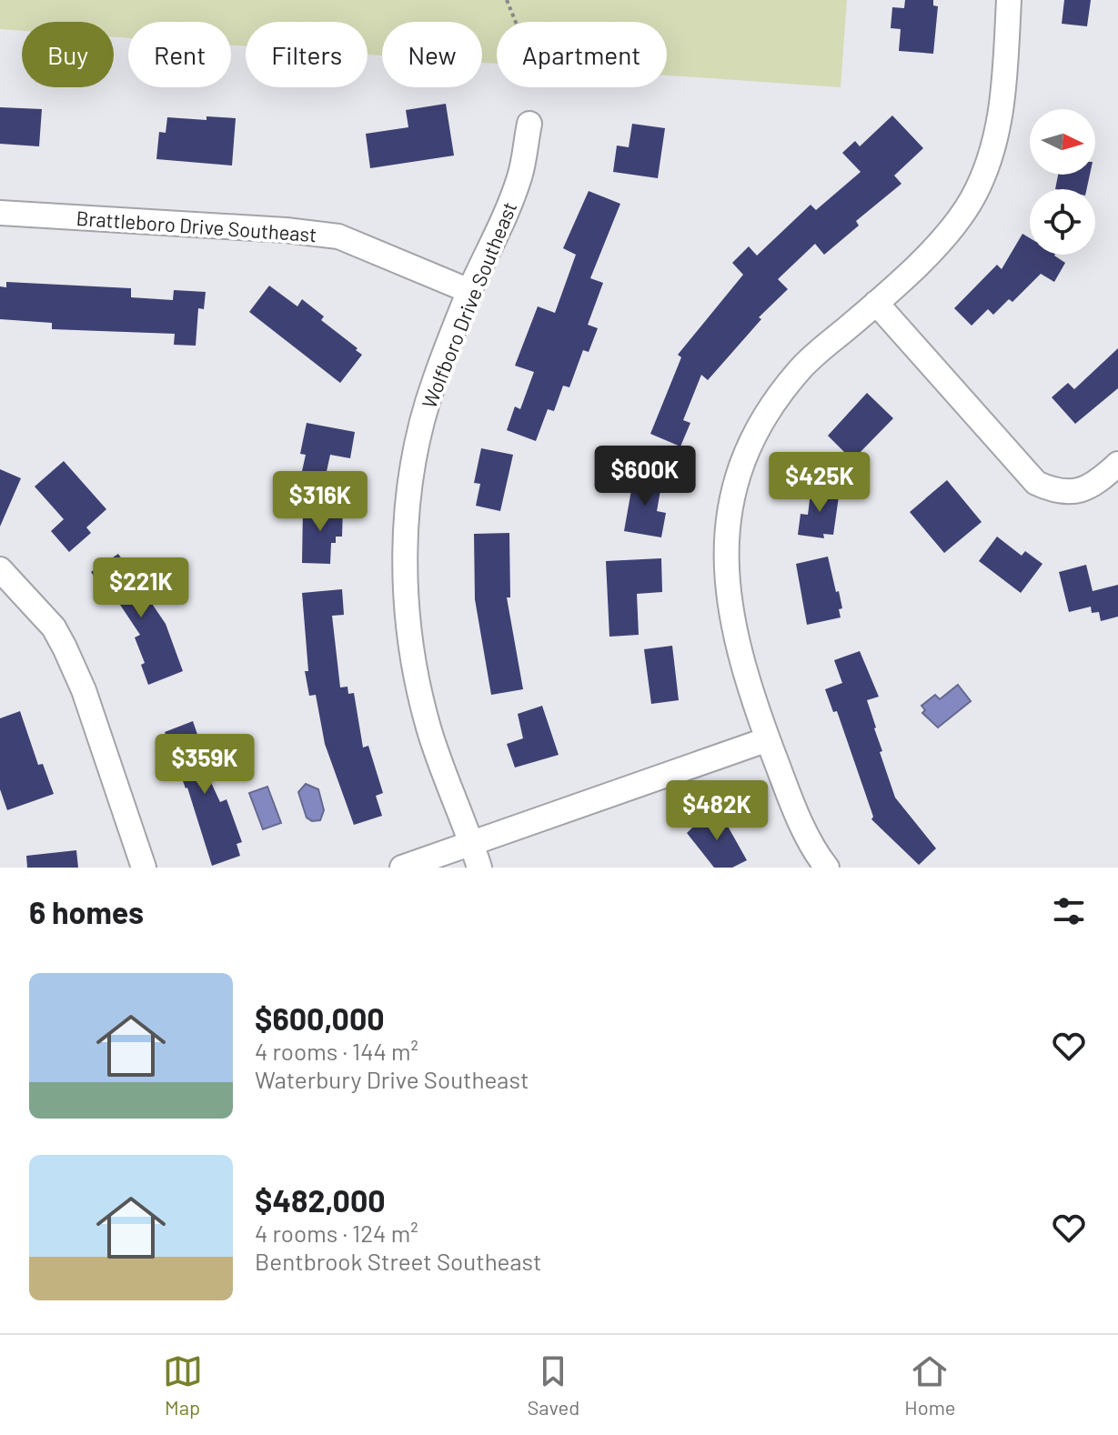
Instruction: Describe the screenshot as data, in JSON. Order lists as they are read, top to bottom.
{
  "streets": {
    "street": ["Brattleboro Drive Southeast", "Wolfboro Drive Southeast"]
  },
  "crossings": [
    ["Brattleboro Drive Southeast", "Wolfboro Drive Southeast"]
  ],
  "north": "right",
  "page": {
    "chip": [
      "Buy",
      "Rent",
      "Filters",
      "New",
      "Apartment"
    ],
    "price": [
      "$600K",
      "$425K",
      "$316K",
      "$221K",
      "$359K",
      "$482K"
    ],
    "heading": "6 homes",
    "list": [
      {
        "name": "$600,000",
        "note": "4 rooms · 144 m² · Waterbury Drive Southeast"
      },
      {
        "name": "$482,000",
        "note": "4 rooms · 124 m² · Bentbrook Street Southeast"
      }
    ],
    "tabs": ["Map", "Saved", "Home"]
  }
}
